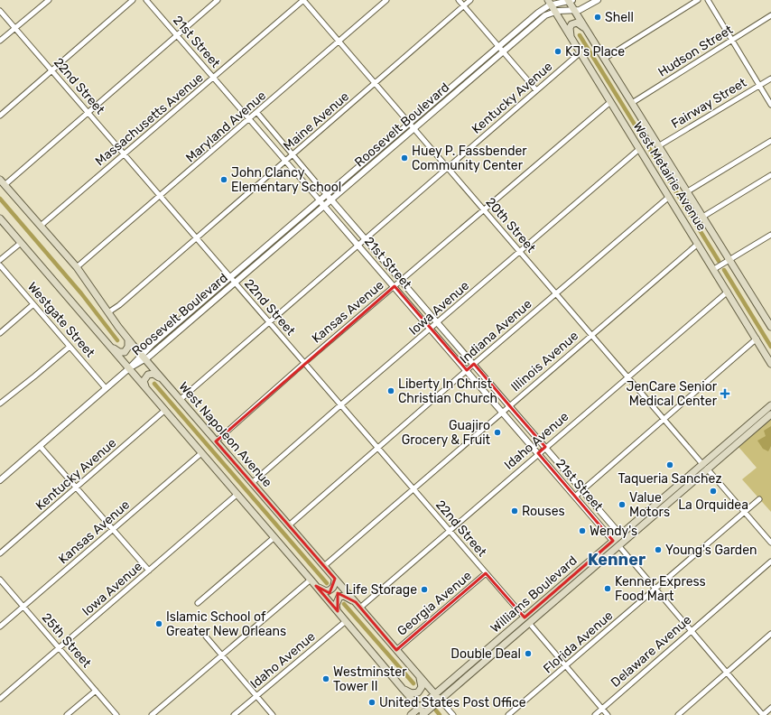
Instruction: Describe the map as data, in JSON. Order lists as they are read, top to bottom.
{
  "streets": {
    "main road": ["West Metairie Avenue", "West Napoleon Avenue", "Williams Boulevard"],
    "street": [
      "21st Street",
      "Hudson Street",
      "22nd Street",
      "Kentucky Avenue",
      "Fairway Street",
      "Massachusetts Avenue",
      "Maine Avenue",
      "Roosevelt Boulevard",
      "Maryland Avenue",
      "20th Street",
      "Iowa Avenue",
      "Kansas Avenue",
      "Westgate Street",
      "Indiana Avenue",
      "Illinois Avenue",
      "Idaho Avenue",
      "Georgia Avenue",
      "25th Street",
      "Florida Avenue",
      "Delaware Avenue"
    ]
  },
  "crossings": [
    ["21st Street", "Kentucky Avenue"],
    ["21st Street", "Massachusetts Avenue"],
    ["21st Street", "Maine Avenue"],
    ["21st Street", "Roosevelt Boulevard"],
    ["21st Street", "Maryland Avenue"],
    ["21st Street", "Iowa Avenue"],
    ["21st Street", "Kansas Avenue"],
    ["21st Street", "Indiana Avenue"],
    ["21st Street", "Illinois Avenue"],
    ["21st Street", "Idaho Avenue"],
    ["21st Street", "Williams Boulevard"],
    ["21st Street", "Florida Avenue"],
    ["21st Street", "Delaware Avenue"],
    ["Hudson Street", "West Metairie Avenue"],
    ["22nd Street", "Kentucky Avenue"],
    ["22nd Street", "Massachusetts Avenue"],
    ["22nd Street", "Maine Avenue"],
    ["22nd Street", "Roosevelt Boulevard"],
    ["22nd Street", "Maryland Avenue"],
    ["22nd Street", "Iowa Avenue"],
    ["22nd Street", "Kansas Avenue"],
    ["22nd Street", "Indiana Avenue"],
    ["22nd Street", "Illinois Avenue"],
    ["22nd Street", "Idaho Avenue"],
    ["22nd Street", "Williams Boulevard"],
    ["22nd Street", "Georgia Avenue"],
    ["22nd Street", "Florida Avenue"],
    ["22nd Street", "Delaware Avenue"],
    ["Kentucky Avenue", "West Metairie Avenue"],
    ["Kentucky Avenue", "20th Street"],
    ["Kentucky Avenue", "West Napoleon Avenue"],
    ["Fairway Street", "West Metairie Avenue"],
    ["Massachusetts Avenue", "20th Street"],
    ["Massachusetts Avenue", "West Napoleon Avenue"],
    ["Maine Avenue", "20th Street"],
    ["Maine Avenue", "West Napoleon Avenue"],
    ["Roosevelt Boulevard", "West Metairie Avenue"],
    ["Roosevelt Boulevard", "20th Street"],
    ["Roosevelt Boulevard", "Westgate Street"],
    ["Roosevelt Boulevard", "West Napoleon Avenue"],
    ["Maryland Avenue", "20th Street"],
    ["Maryland Avenue", "West Napoleon Avenue"],
    ["West Metairie Avenue", "Iowa Avenue"],
    ["West Metairie Avenue", "Kansas Avenue"],
    ["West Metairie Avenue", "Indiana Avenue"],
    ["West Metairie Avenue", "Illinois Avenue"],
    ["West Metairie Avenue", "Idaho Avenue"],
    ["20th Street", "Iowa Avenue"],
    ["20th Street", "Kansas Avenue"],
    ["20th Street", "Indiana Avenue"],
    ["20th Street", "Illinois Avenue"],
    ["20th Street", "Idaho Avenue"],
    ["20th Street", "Williams Boulevard"],
    ["20th Street", "Florida Avenue"],
    ["Iowa Avenue", "West Napoleon Avenue"],
    ["Iowa Avenue", "25th Street"],
    ["Kansas Avenue", "West Napoleon Avenue"],
    ["Kansas Avenue", "25th Street"],
    ["Indiana Avenue", "West Napoleon Avenue"],
    ["Illinois Avenue", "West Napoleon Avenue"],
    ["West Napoleon Avenue", "Idaho Avenue"],
    ["West Napoleon Avenue", "Williams Boulevard"],
    ["West Napoleon Avenue", "Georgia Avenue"]
  ],
  "districts": ["Kenner"],
  "places": {
    "other": [
      "Shell",
      "KJ's Place",
      "Huey P. Fassbender Community Center",
      "John Clancy Elementary School",
      "Liberty In Christ Christian Church",
      "Guajiro Grocery & Fruit",
      "Taqueria Sanchez",
      "La Orquidea",
      "Value Motors",
      "Rouses",
      "Wendy's",
      "Young's Garden",
      "Kenner Express Food Mart",
      "Life Storage",
      "Islamic School of Greater New Orleans",
      "Double Deal",
      "Westminster Tower II",
      "United States Post Office"
    ],
    "health": ["JenCare Senior Medical Center"]
  }
}
